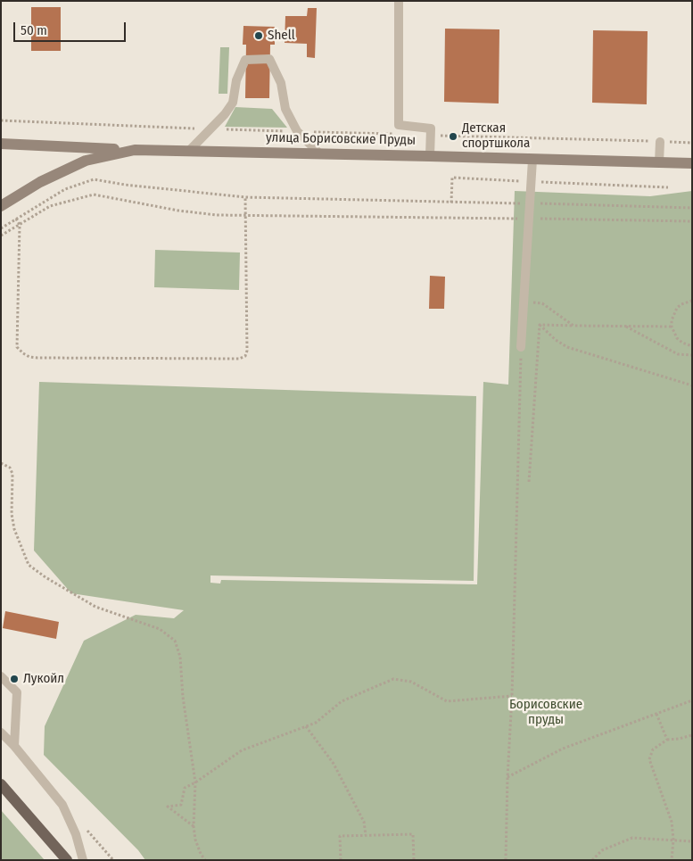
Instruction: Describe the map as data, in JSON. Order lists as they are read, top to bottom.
{
  "streets": {
    "main road": ["улица Борисовские Пруды"]
  },
  "parks": ["Борисовские пруды"],
  "places": ["Shell", "Детская спортшкола", "Лукойл"],
  "scale_bar": "50 m"
}
